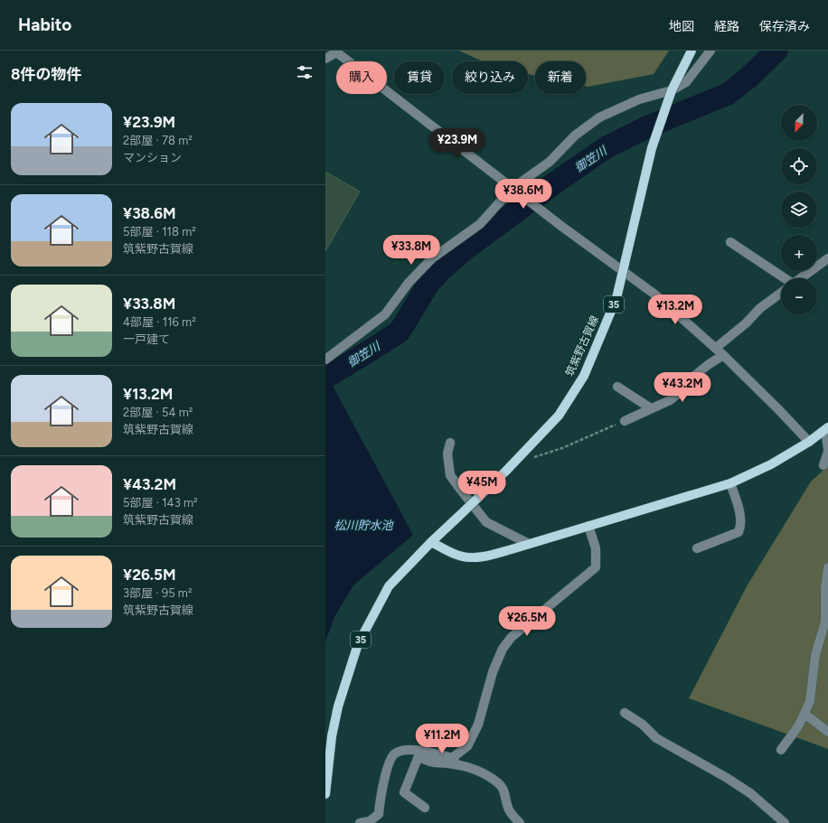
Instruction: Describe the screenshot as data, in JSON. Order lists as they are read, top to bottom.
{
  "streets": {
    "main road": ["35", "筑紫野古賀線"]
  },
  "water": ["御笠川", "松川貯水池"],
  "north": "bottom left",
  "page": {
    "header": "Habito",
    "nav": ["地図", "経路", "保存済み"],
    "heading": "8件の物件",
    "chip": [
      "購入",
      "賃貸",
      "絞り込み",
      "新着"
    ],
    "list": [
      {
        "name": "¥23.9M",
        "note": "2部屋 · 78 m² · マンション"
      },
      {
        "name": "¥38.6M",
        "note": "5部屋 · 118 m² · 筑紫野古賀線"
      },
      {
        "name": "¥33.8M",
        "note": "4部屋 · 116 m² · 一戸建て"
      },
      {
        "name": "¥13.2M",
        "note": "2部屋 · 54 m² · 筑紫野古賀線"
      },
      {
        "name": "¥43.2M",
        "note": "5部屋 · 143 m² · 筑紫野古賀線"
      },
      {
        "name": "¥26.5M",
        "note": "3部屋 · 95 m² · 筑紫野古賀線"
      }
    ],
    "map_buttons": ["+", "−"],
    "price": [
      "¥23.9M",
      "¥38.6M",
      "¥33.8M",
      "¥13.2M",
      "¥43.2M",
      "¥45M",
      "¥26.5M",
      "¥11.2M"
    ]
  }
}
